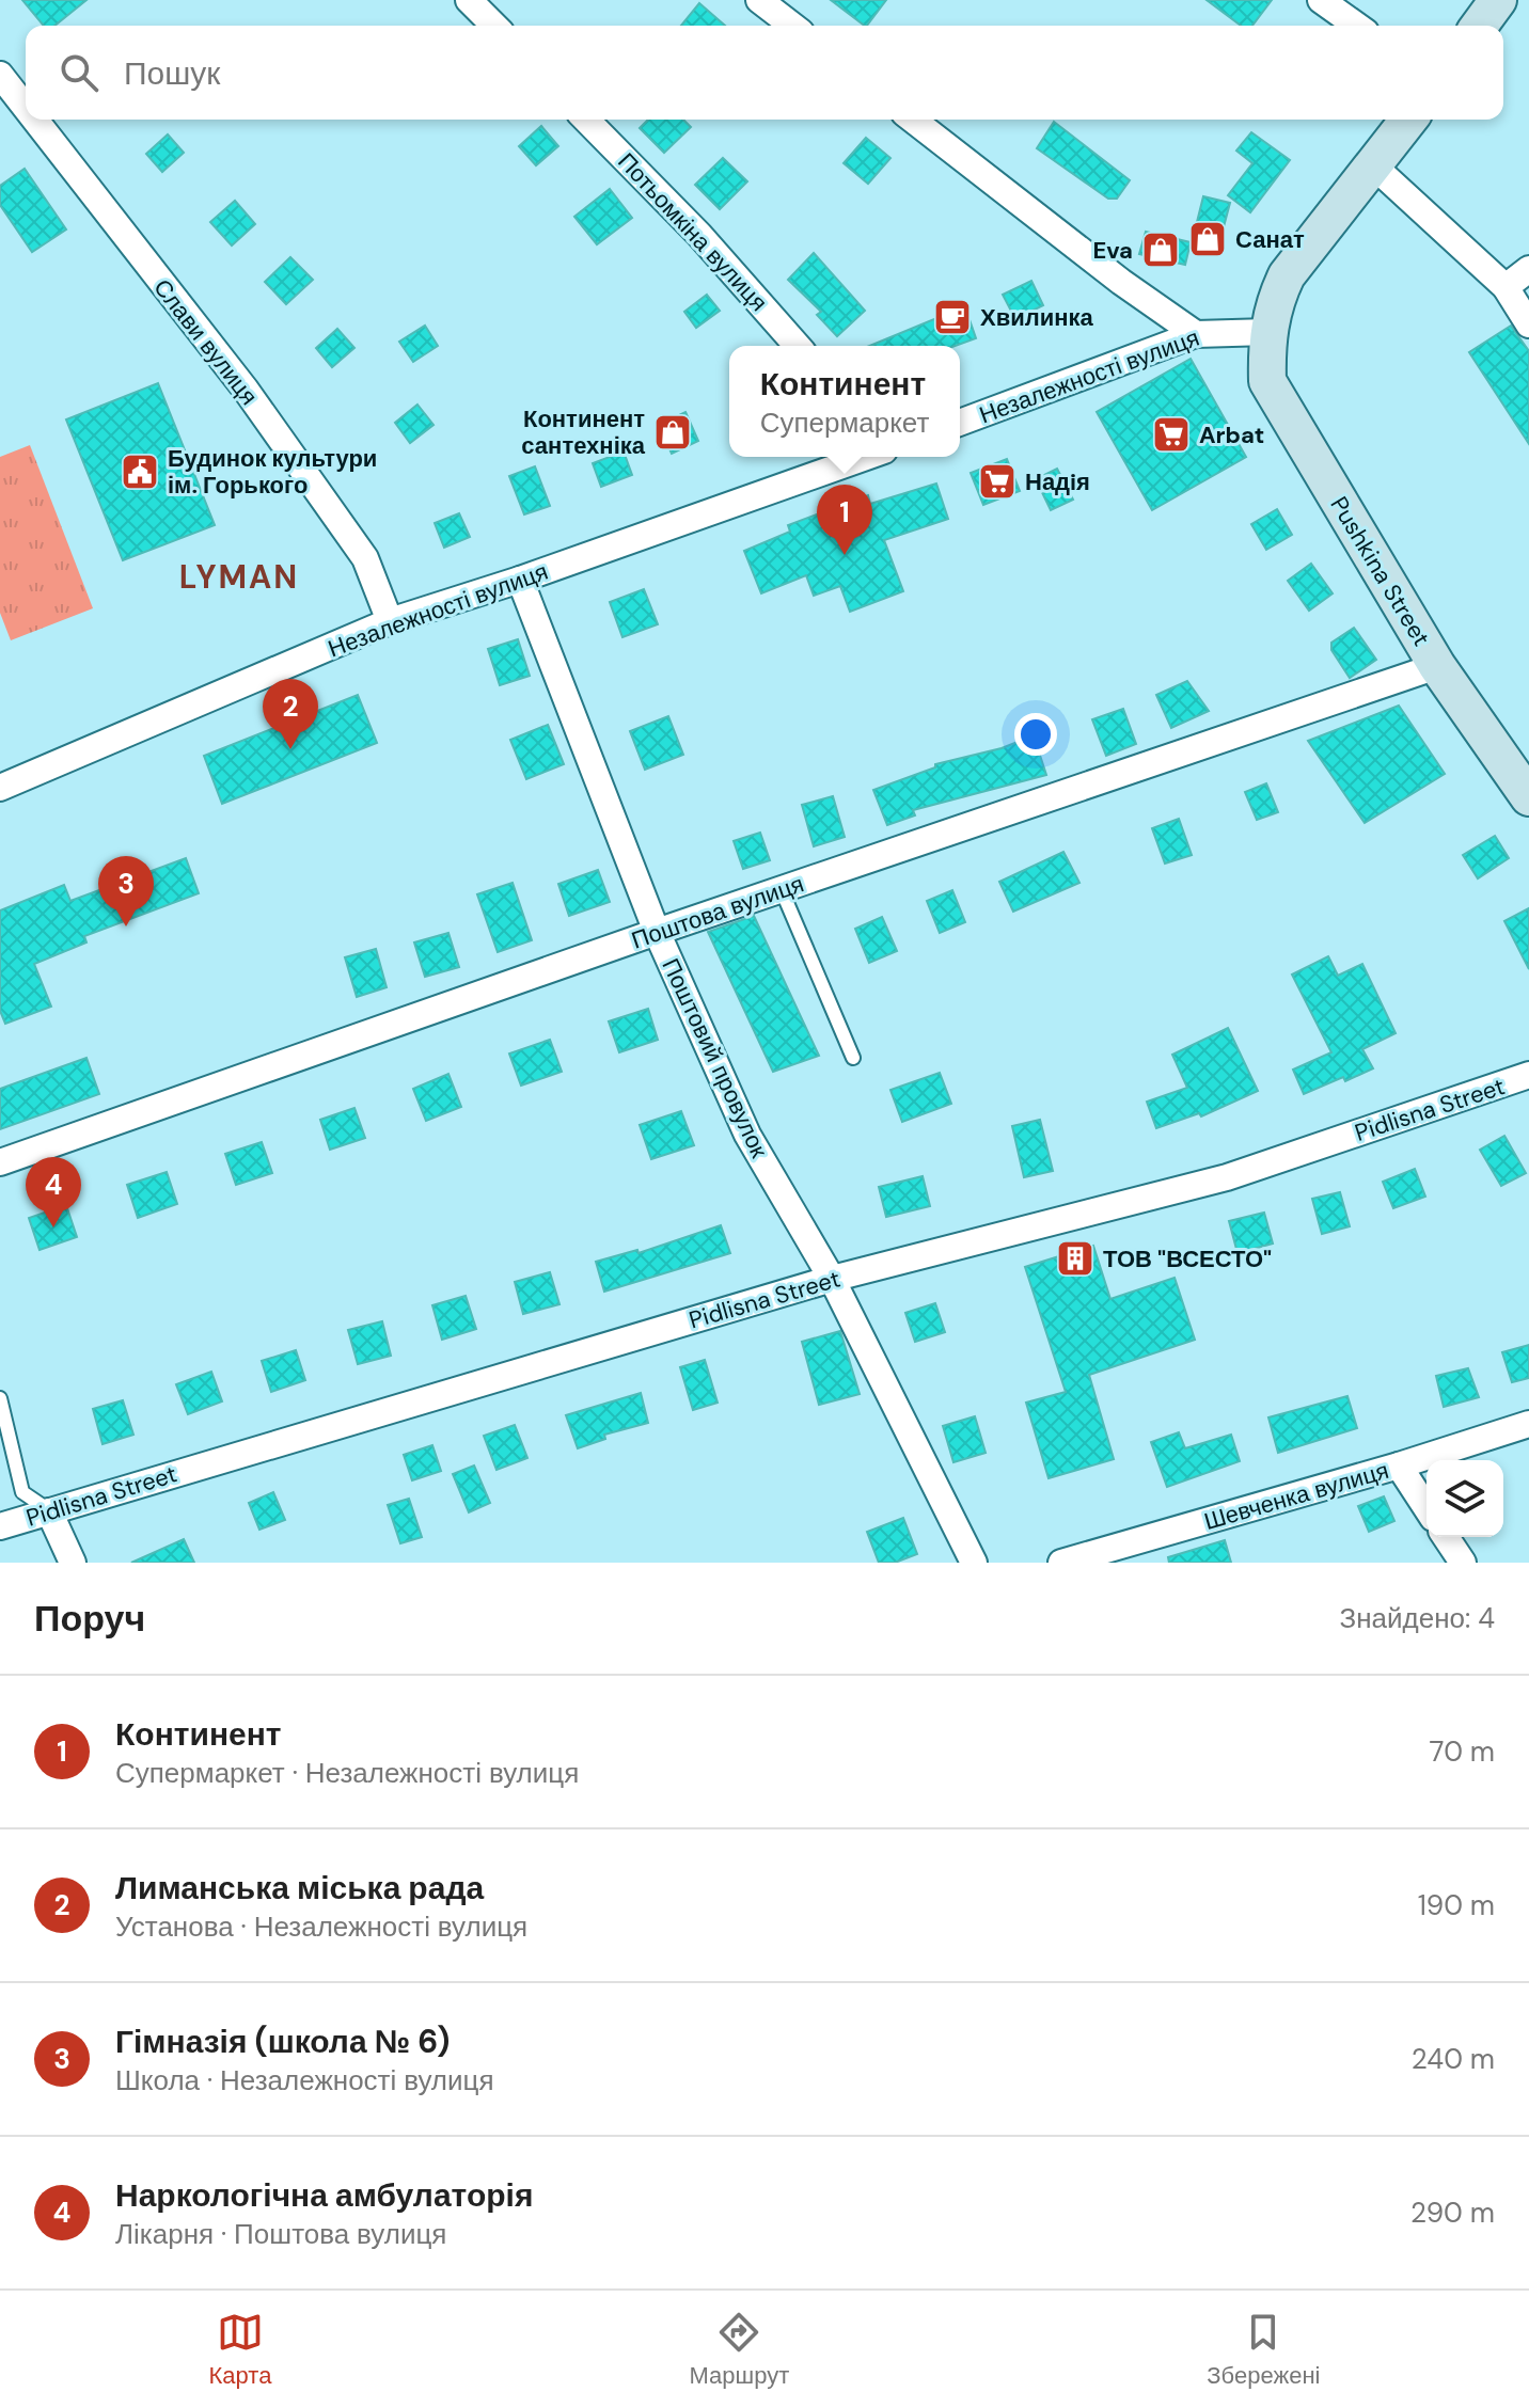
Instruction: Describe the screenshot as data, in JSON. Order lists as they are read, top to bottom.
{
  "streets": {
    "main road": ["Pushkina Street"],
    "street": [
      "Потьомкіна вулиця",
      "Слави вулиця",
      "Незалежності вулиця",
      "Поштова вулиця",
      "Поштовий провулок",
      "Pidlisna Street",
      "Шевченка вулиця"
    ]
  },
  "crossings": [
    ["Слави вулиця", "Незалежності вулиця"],
    ["Незалежності вулиця", "Pushkina Street"],
    ["Незалежності вулиця", "Поштовий провулок"],
    ["Pushkina Street", "Поштова вулиця"],
    ["Поштова вулиця", "Поштовий провулок"],
    ["Поштовий провулок", "Pidlisna Street"]
  ],
  "districts": ["LYMAN"],
  "places": {
    "shop": ["Санат", "Eva", "Континент сантехніка"],
    "cafe": ["Хвилинка"],
    "supermarket": ["Arbat", "Надiя"],
    "public building": ["Будинок культури ім. Горького"],
    "building": ["ТОВ \"ВСЕСТО\""]
  },
  "page": {
    "search": "Пошук",
    "popup": ["Континент", "Супермаркет"],
    "pins": [
      "1",
      "2",
      "3",
      "4"
    ],
    "heading": ["Поруч", "Знайдено: 4"],
    "list": [
      {
        "mark": "1",
        "name": "Континент",
        "note": "Супермаркет · Незалежності вулиця",
        "value": "70 m"
      },
      {
        "mark": "2",
        "name": "Лиманська міська рада",
        "note": "Установа · Незалежності вулиця",
        "value": "190 m"
      },
      {
        "mark": "3",
        "name": "Гімназія (школа № 6)",
        "note": "Школа · Незалежності вулиця",
        "value": "240 m"
      },
      {
        "mark": "4",
        "name": "Наркологічна амбулаторія",
        "note": "Лікарня · Поштова вулиця",
        "value": "290 m"
      }
    ],
    "nav": ["Карта", "Маршрут", "Збережені"]
  }
}
